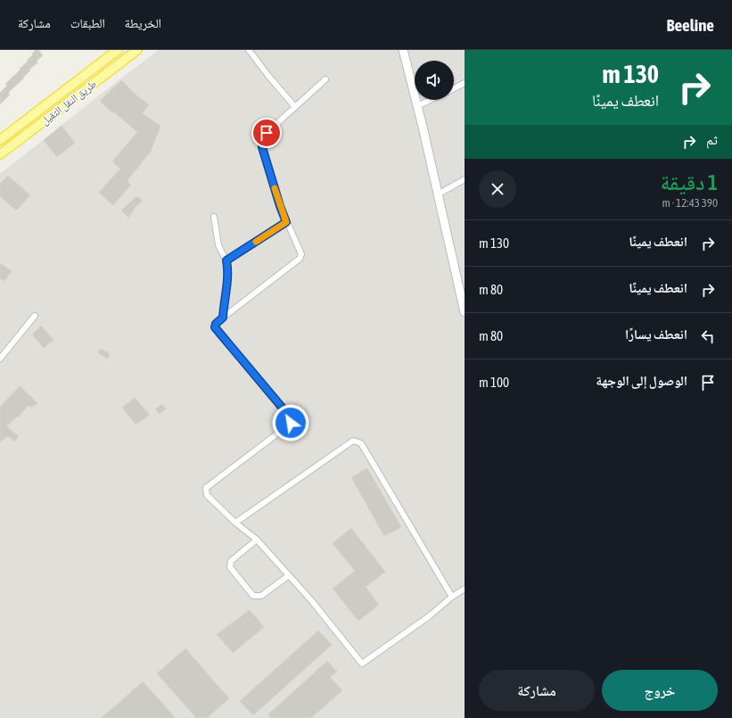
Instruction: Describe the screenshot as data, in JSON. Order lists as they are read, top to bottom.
{
  "streets": {
    "highway": ["طريق النقل الثقيل"]
  },
  "page": {
    "header": "Beeline",
    "nav": ["الخريطة", "الطبقات", "مشاركة"],
    "turn": ["130 m", "انعطف يمينًا"],
    "then": "ثم",
    "heading": ["1 دقيقة", "390 m · 12:43"],
    "list": [
      {
        "name": "انعطف يمينًا",
        "value": "130 m"
      },
      {
        "name": "انعطف يمينًا",
        "value": "80 m"
      },
      {
        "name": "انعطف يسارًا",
        "value": "80 m"
      },
      {
        "name": "الوصول إلى الوجهة",
        "value": "100 m"
      }
    ],
    "buttons": ["خروج", "مشاركة"]
  }
}
